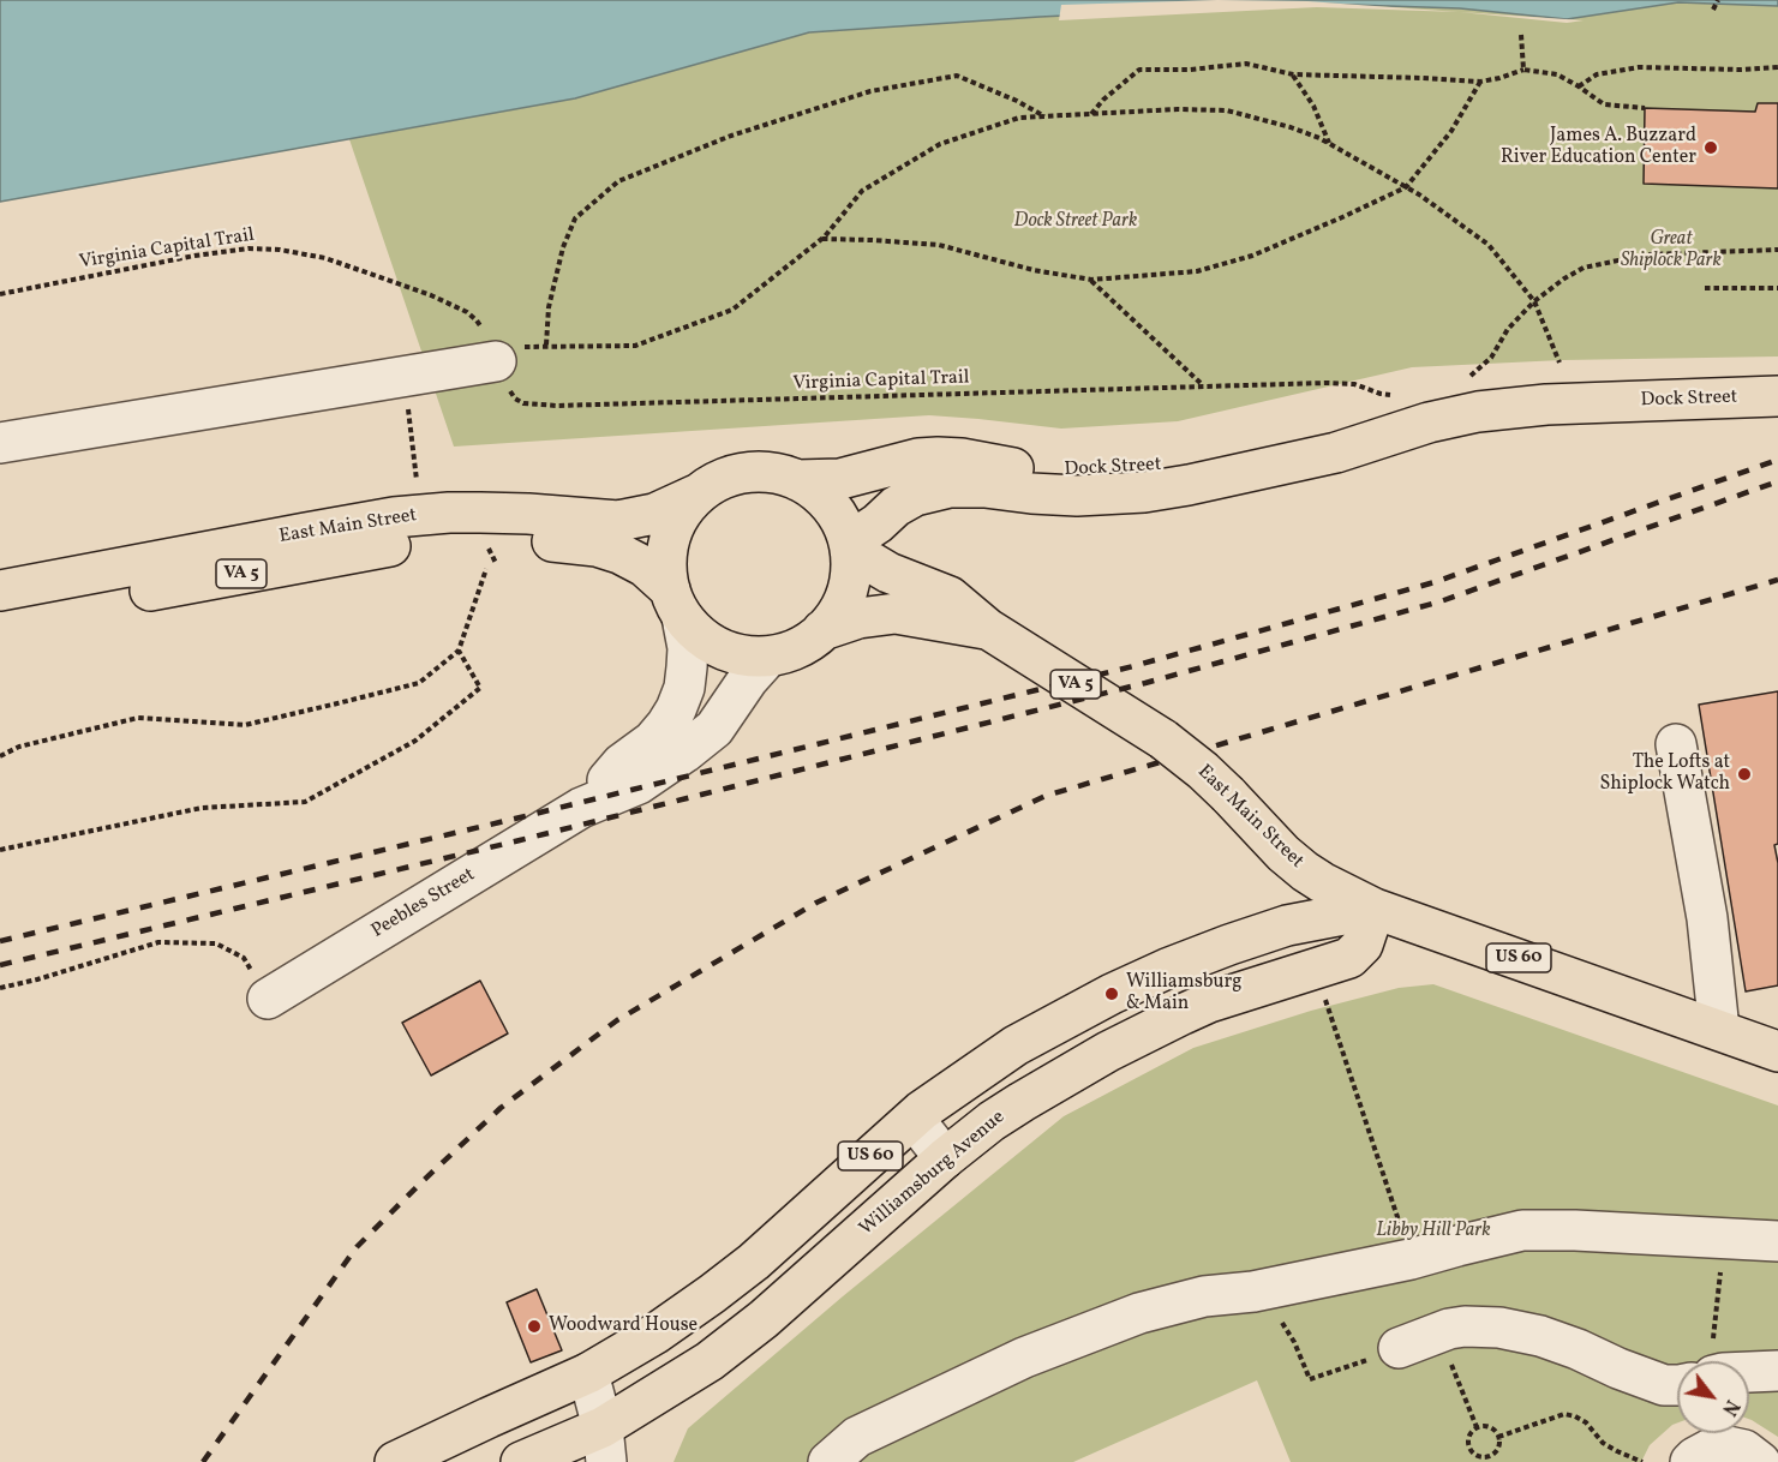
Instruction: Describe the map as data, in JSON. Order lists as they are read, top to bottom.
{
  "streets": {
    "main road": [
      "Dock Street",
      "East Main Street",
      "VA 5",
      "US 60",
      "Williamsburg Avenue"
    ],
    "street": ["Peebles Street"],
    "path": ["Virginia Capital Trail"]
  },
  "crossings": [
    ["Dock Street", "East Main Street"],
    ["Dock Street", "VA 5"],
    ["Dock Street", "Peebles Street"],
    ["East Main Street", "VA 5"],
    ["East Main Street", "Peebles Street"],
    ["East Main Street", "US 60"],
    ["East Main Street", "Williamsburg Avenue"],
    ["VA 5", "Peebles Street"],
    ["US 60", "Williamsburg Avenue"]
  ],
  "parks": ["Dock Street Park", "Great Shiplock Park", "Libby Hill Park"],
  "places": [
    "James A. Buzzard River Education Center",
    "The Lofts at Shiplock Watch",
    "Williamsburg & Main",
    "Woodward House"
  ],
  "north": "bottom right"
}
